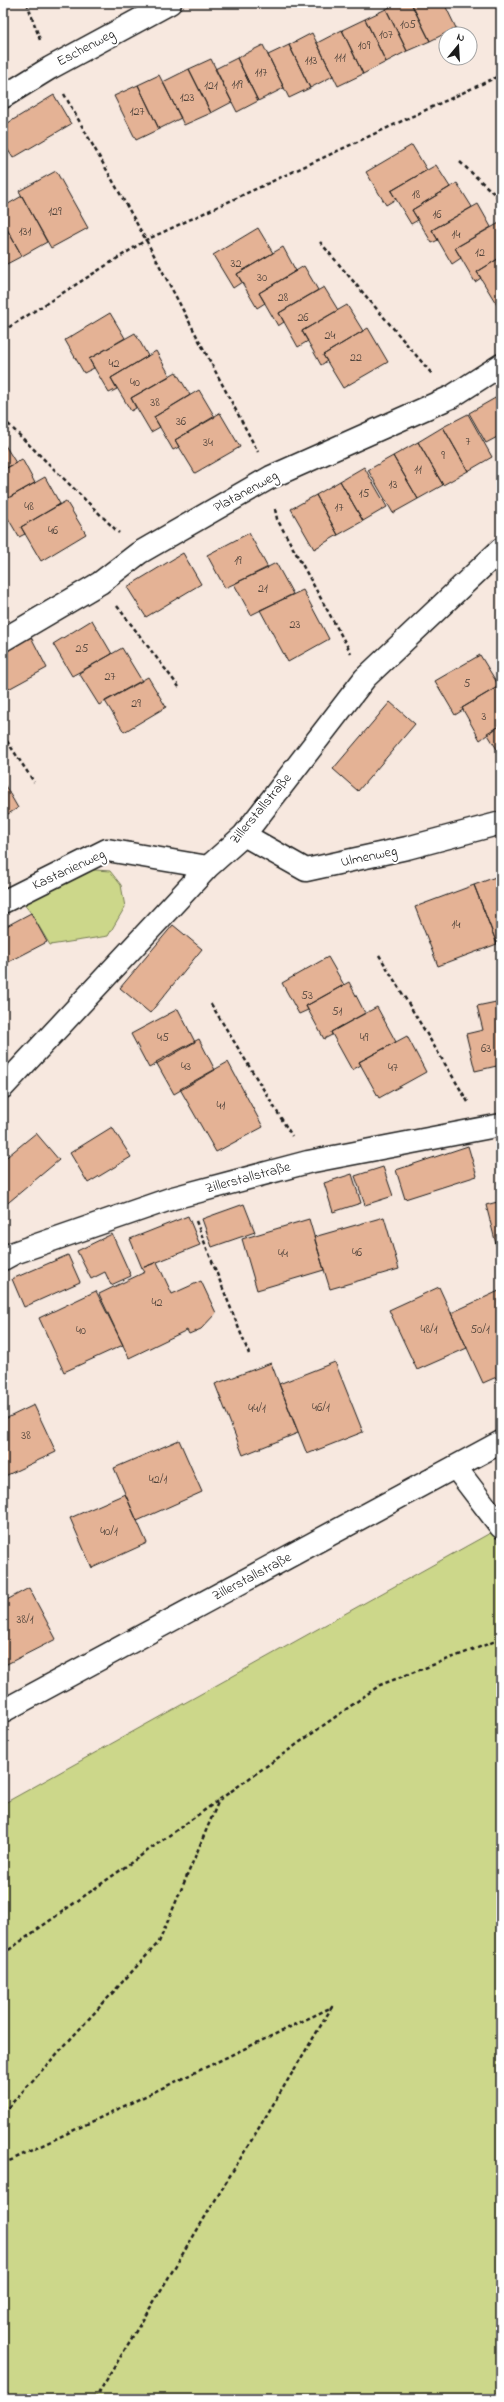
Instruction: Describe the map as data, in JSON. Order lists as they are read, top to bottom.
{
  "streets": {
    "street": [
      "Eschenweg",
      "Platanenweg",
      "Zillerstallstraße",
      "Ulmenweg",
      "Kastanienweg"
    ]
  },
  "crossings": [
    ["Zillerstallstraße", "Ulmenweg"],
    ["Zillerstallstraße", "Kastanienweg"]
  ],
  "house_numbers": [
    "105",
    "107",
    "109",
    "111",
    "113",
    "117",
    "119",
    "121",
    "123",
    "127",
    "18",
    "129",
    "16",
    "131",
    "14",
    "12",
    "32",
    "30",
    "28",
    "26",
    "24",
    "22",
    "42",
    "40",
    "38",
    "36",
    "7",
    "34",
    "9",
    "11",
    "13",
    "15",
    "48",
    "17",
    "46",
    "19",
    "21",
    "23",
    "25",
    "27",
    "5",
    "29",
    "3",
    "14",
    "53",
    "51",
    "45",
    "49",
    "63",
    "43",
    "47",
    "41",
    "46",
    "44",
    "42",
    "48/1",
    "50/1",
    "40",
    "46/1",
    "44/1",
    "38",
    "42/1",
    "40/1",
    "38/1"
  ],
  "north": "top"
}
